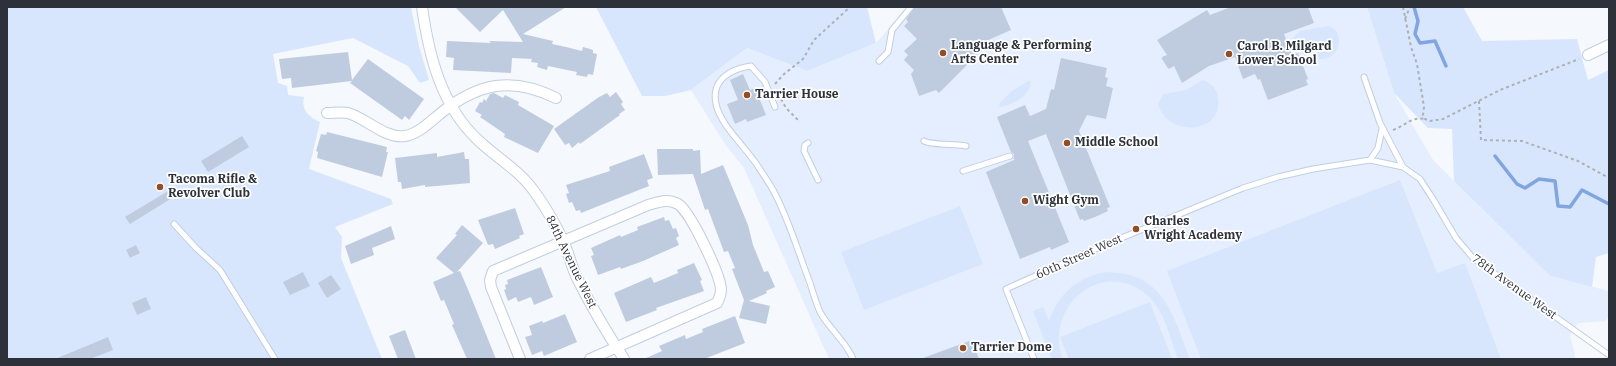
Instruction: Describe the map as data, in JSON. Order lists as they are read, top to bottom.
{
  "streets": {
    "street": ["84th Avenue West"],
    "lane": ["60th Street West", "78th Avenue West"]
  },
  "crossings": [
    ["60th Street West", "78th Avenue West"]
  ],
  "places": [
    "Language & Performing Arts Center",
    "Carol B. Milgard Lower School",
    "Tarrier House",
    "Middle School",
    "Tacoma Rifle & Revolver Club",
    "Wight Gym",
    "Charles Wright Academy",
    "Tarrier Dome"
  ]
}
